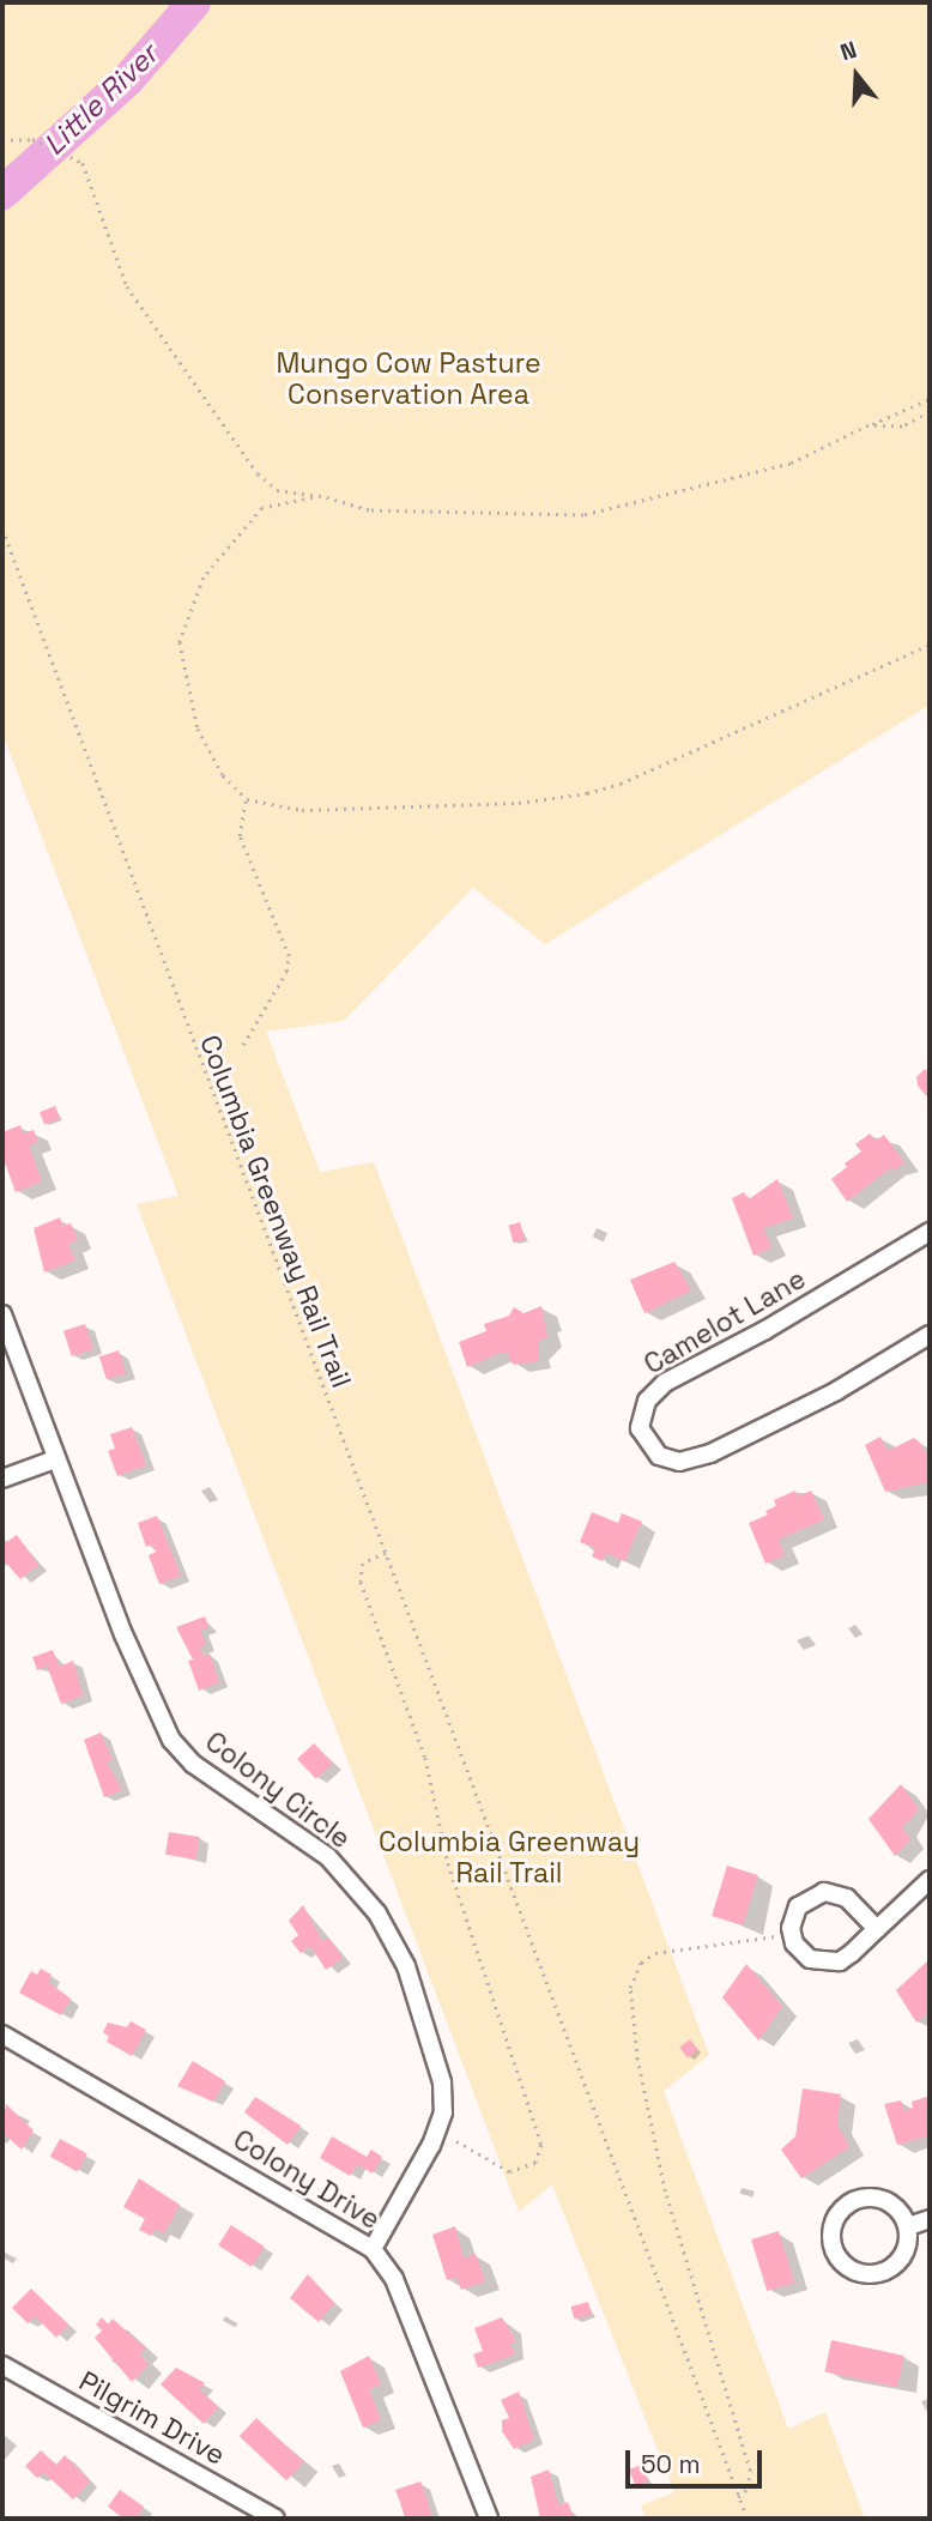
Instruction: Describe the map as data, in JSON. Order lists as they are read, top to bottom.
{
  "streets": {
    "street": [
      "Camelot Lane",
      "Colony Circle",
      "Colony Drive",
      "Pilgrim Drive"
    ],
    "path": ["Columbia Greenway Rail Trail"]
  },
  "crossings": [
    ["Colony Circle", "Colony Drive"]
  ],
  "water": ["Little River"],
  "parks": ["Mungo Cow Pasture Conservation Area", "Columbia Greenway Rail Trail"],
  "scale_bar": "50 m",
  "north": "top"
}
